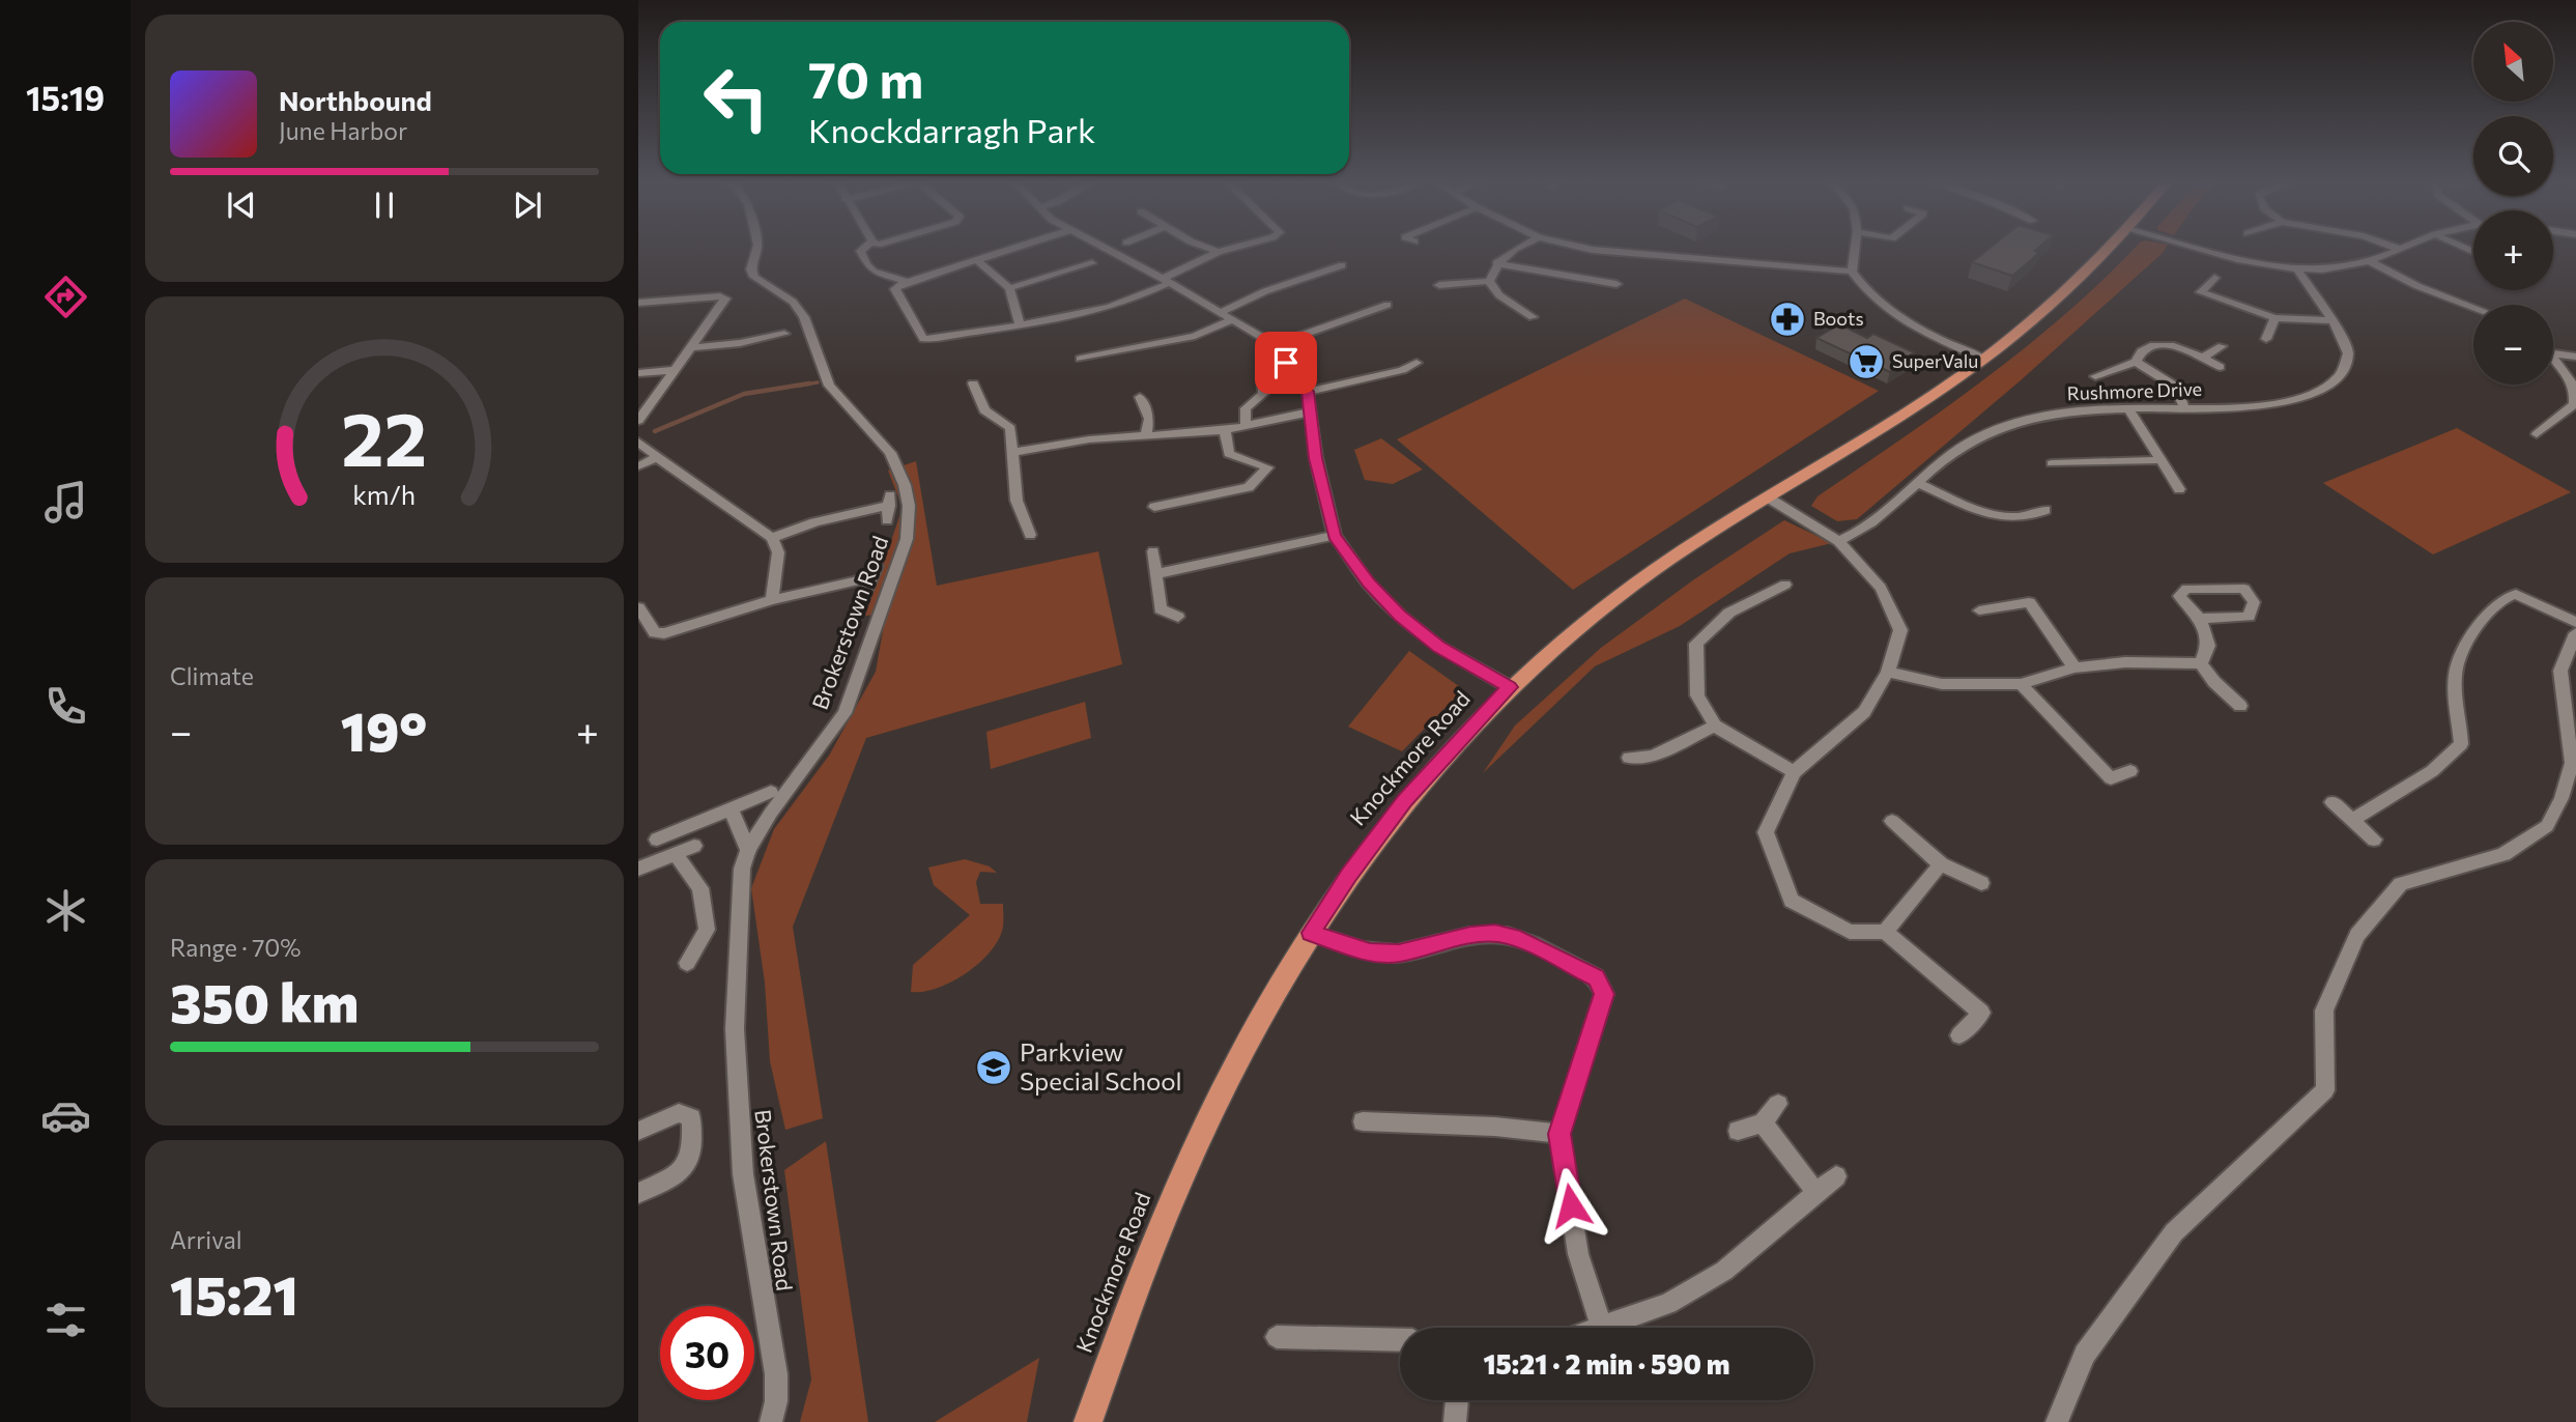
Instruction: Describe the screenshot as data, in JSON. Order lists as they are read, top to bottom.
{
  "streets": {
    "main road": ["Knockmore Road"],
    "street": ["Rushmore Drive", "Brokerstown Road"]
  },
  "places": {
    "pharmacy": ["Boots"],
    "supermarket": ["SuperValu"],
    "school or university": ["Parkview Special School"]
  },
  "north": "top left",
  "page": {
    "tabs": "15:19",
    "map_buttons": ["+", "−"],
    "turn": ["70 m", "Knockdarragh Park"],
    "song": ["Northbound", "June Harbor"],
    "tile": [
      "Climate",
      ["Range · 70%", "350 km"],
      ["Arrival", "15:21"]
    ],
    "heat": ["−", "19°", "+"],
    "limit": "30",
    "trip": "15:21 · 2 min · 590 m",
    "gauge": ["22", "km/h"]
  }
}
